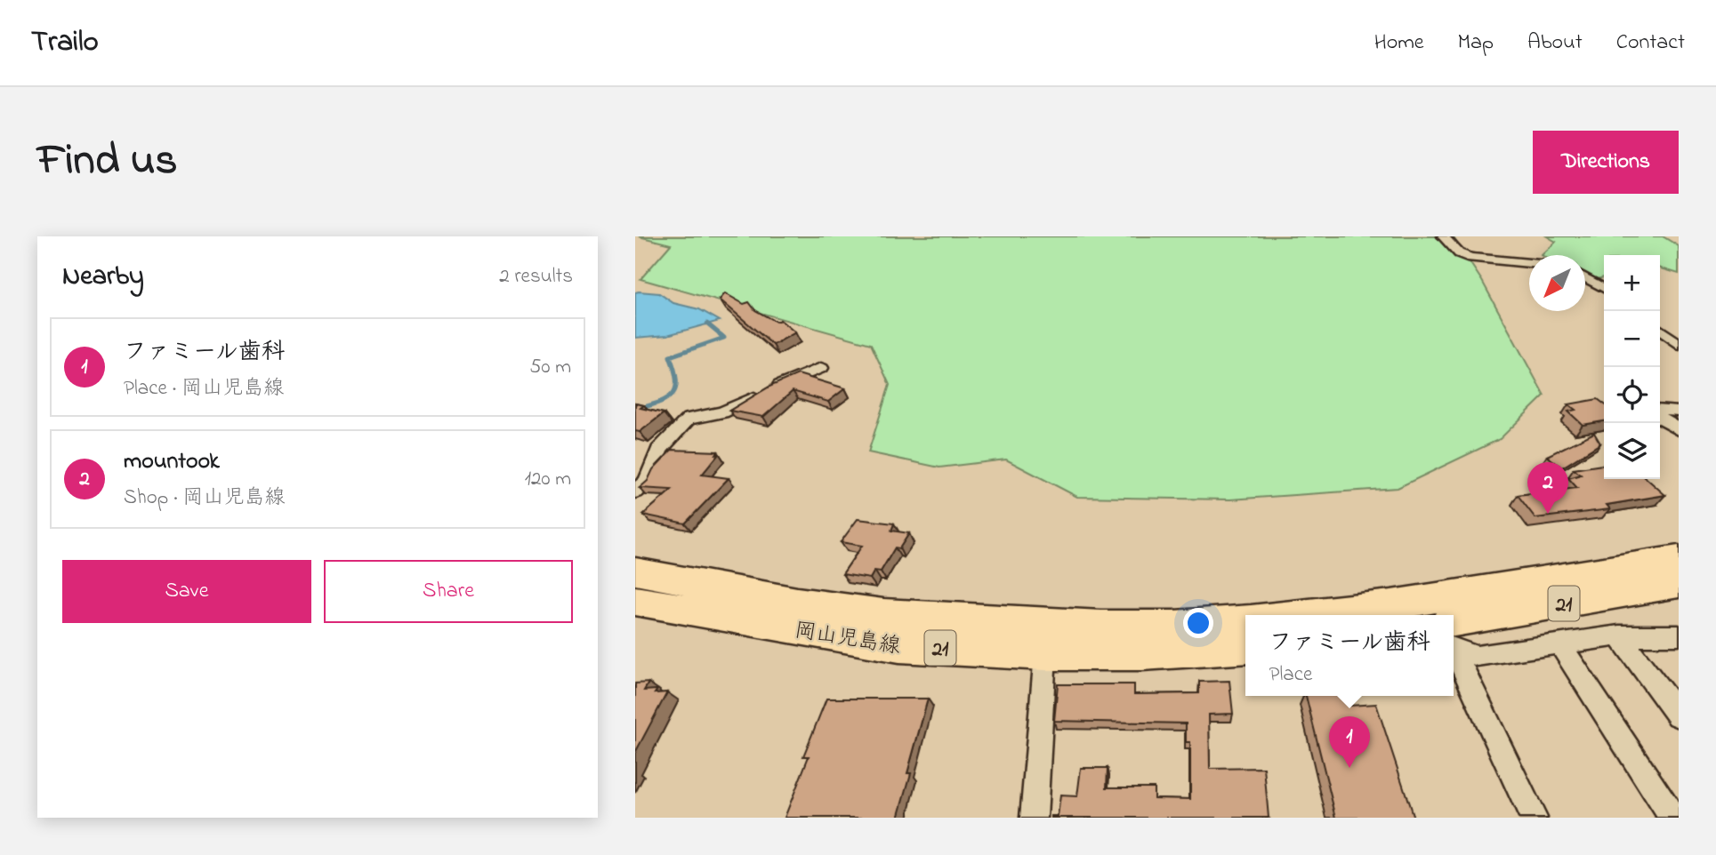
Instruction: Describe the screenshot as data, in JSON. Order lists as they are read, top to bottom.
{
  "streets": {
    "main road": ["21", "岡山児島線"]
  },
  "north": "bottom left",
  "page": {
    "header": "Trailo",
    "nav": [
      "Home",
      "Map",
      "About",
      "Contact"
    ],
    "title": "Find us",
    "buttons": [
      "Directions",
      ["Save", "Share"]
    ],
    "heading": ["Nearby", "2 results"],
    "map_buttons": ["+", "−"],
    "list": [
      {
        "mark": "1",
        "name": "ファミール歯科",
        "note": "Place · 岡山児島線",
        "value": "50 m"
      },
      {
        "mark": "2",
        "name": "mountook",
        "note": "Shop · 岡山児島線",
        "value": "120 m"
      }
    ],
    "pins": ["2", "1"],
    "popup": ["ファミール歯科", "Place"]
  }
}
